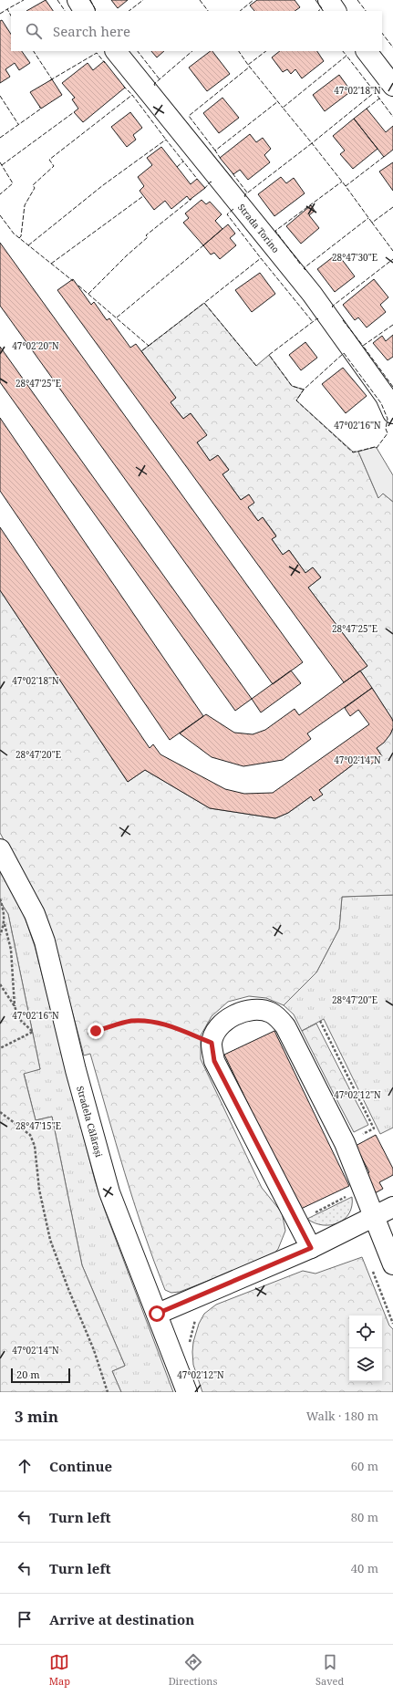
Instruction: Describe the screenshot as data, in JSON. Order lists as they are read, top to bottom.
{
  "streets": {
    "street": ["Strada Torino", "Stradela Călărași"]
  },
  "scale_bar": "20 m",
  "page": {
    "search": "Search here",
    "scale": "20 m",
    "heading": ["3 min", "Walk · 180 m"],
    "list": [
      ["Continue", "60 m"],
      ["Turn left", "80 m"],
      ["Turn left", "40 m"],
      "Arrive at destination"
    ],
    "nav": ["Map", "Directions", "Saved"]
  },
  "coordinates": [
    "47°02'18\"N",
    "28°47'30\"E",
    "47°02'20\"N",
    "28°47'25\"E",
    "47°02'16\"N",
    "28°47'20\"E",
    "47°02'14\"N",
    "47°02'12\"N",
    "28°47'15\"E"
  ]
}
